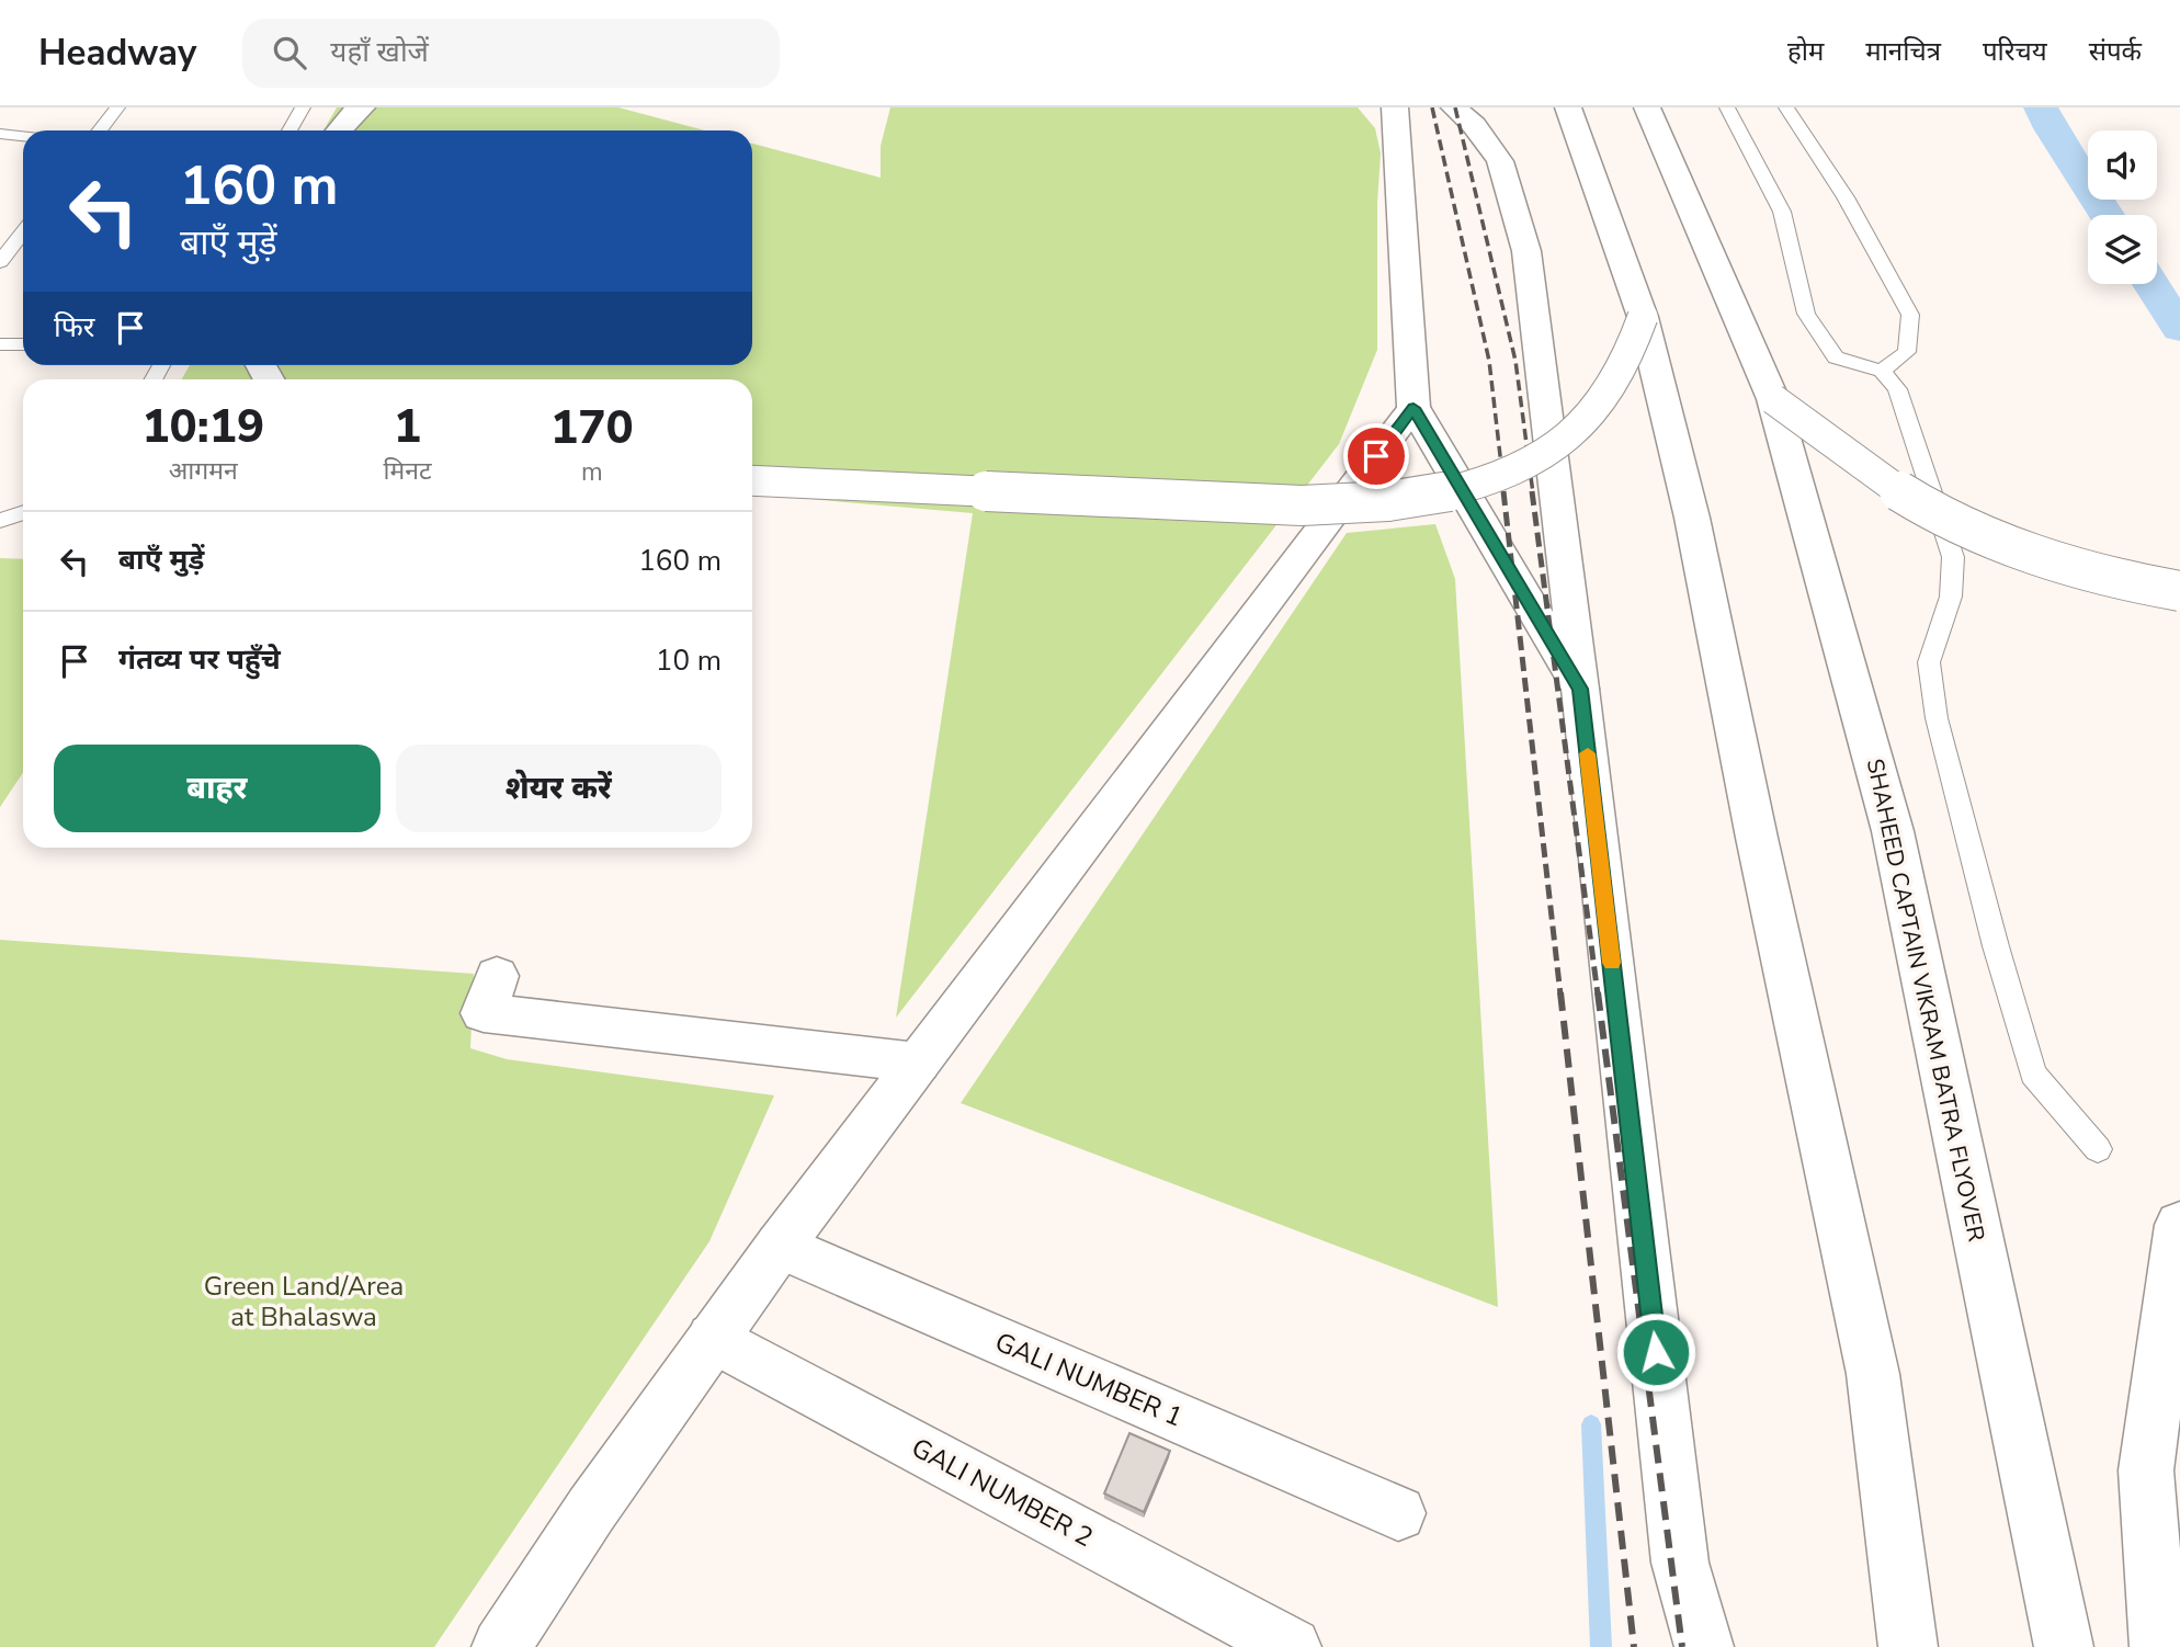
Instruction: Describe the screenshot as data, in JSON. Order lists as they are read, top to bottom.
{
  "streets": {
    "main road": ["SHAHEED CAPTAIN VIKRAM BATRA FLYOVER", "GALI NUMBER 1", "GALI NUMBER 2"]
  },
  "parks": ["Green Land/Area at Bhalaswa"],
  "page": {
    "header": "Headway",
    "search": "यहाँ खोजें",
    "nav": [
      "होम",
      "मानचित्र",
      "परिचय",
      "संपर्क"
    ],
    "turn": ["160 m", "बाएँ मुड़ें"],
    "then": "फिर",
    "eta": [
      "10:19",
      "आगमन",
      "1",
      "मिनट",
      "170",
      "m"
    ],
    "list": [
      {
        "name": "बाएँ मुड़ें",
        "value": "160 m"
      },
      {
        "name": "गंतव्य पर पहुँचे",
        "value": "10 m"
      }
    ],
    "buttons": ["बाहर", "शेयर करें"]
  }
}
